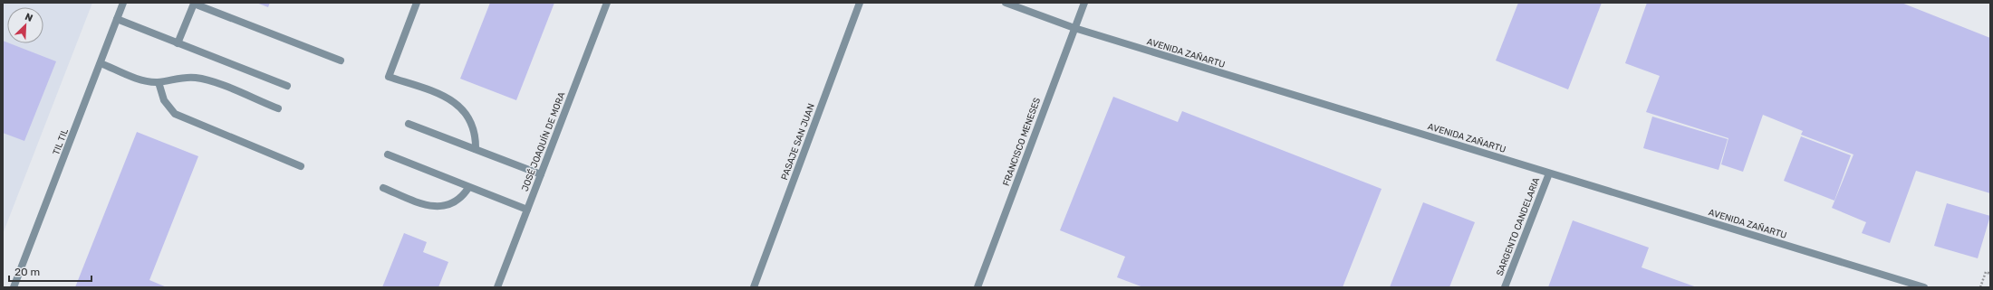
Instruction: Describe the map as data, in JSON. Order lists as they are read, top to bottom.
{
  "streets": {
    "street": [
      "AVENIDA ZAÑARTU",
      "TIL TIL",
      "JOSÉ JOAQUÍN DE MORA",
      "PASAJE SAN JUAN",
      "FRANCISCO MENESES",
      "SARGENTO CANDELARIA"
    ]
  },
  "crossings": [
    ["AVENIDA ZAÑARTU", "FRANCISCO MENESES"],
    ["AVENIDA ZAÑARTU", "SARGENTO CANDELARIA"]
  ],
  "scale_bar": "20 m",
  "north": "top right"
}
